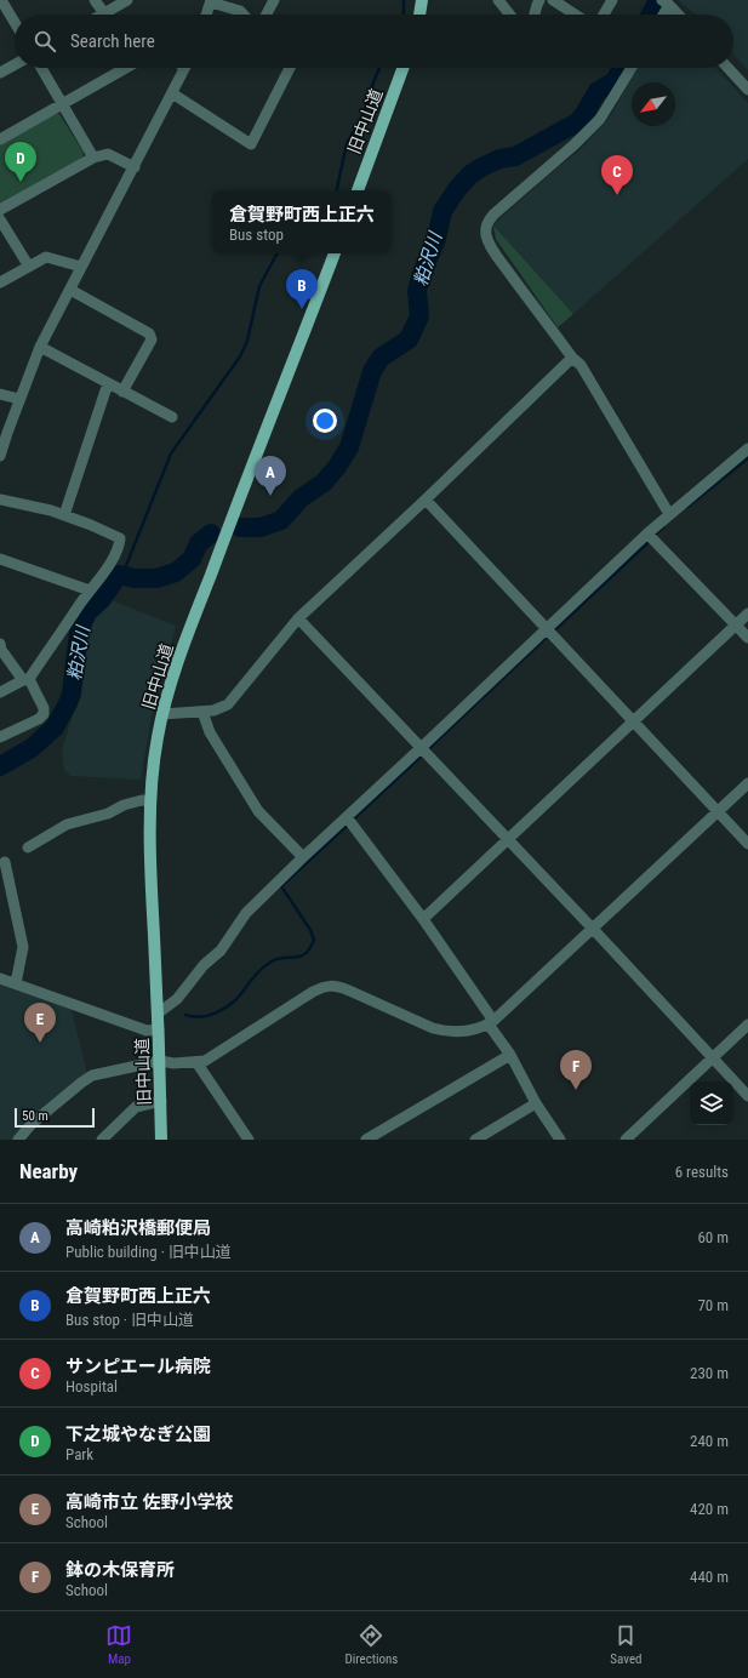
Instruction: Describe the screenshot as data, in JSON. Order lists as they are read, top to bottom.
{
  "streets": {
    "main road": ["旧中山道"]
  },
  "water": ["粕沢川"],
  "scale_bar": "50 m",
  "north": "bottom left",
  "page": {
    "search": "Search here",
    "pins": [
      "D",
      "C",
      "B",
      "A",
      "E",
      "F"
    ],
    "popup": ["倉賀野町西上正六", "Bus stop"],
    "scale": "50 m",
    "heading": ["Nearby", "6 results"],
    "list": [
      {
        "mark": "A",
        "name": "高崎粕沢橋郵便局",
        "note": "Public building · 旧中山道",
        "value": "60 m"
      },
      {
        "mark": "B",
        "name": "倉賀野町西上正六",
        "note": "Bus stop · 旧中山道",
        "value": "70 m"
      },
      {
        "mark": "C",
        "name": "サンピエール病院",
        "note": "Hospital",
        "value": "230 m"
      },
      {
        "mark": "D",
        "name": "下之城やなぎ公園",
        "note": "Park",
        "value": "240 m"
      },
      {
        "mark": "E",
        "name": "高崎市立 佐野小学校",
        "note": "School",
        "value": "420 m"
      },
      {
        "mark": "F",
        "name": "鉢の木保育所",
        "note": "School",
        "value": "440 m"
      }
    ],
    "nav": ["Map", "Directions", "Saved"]
  }
}
